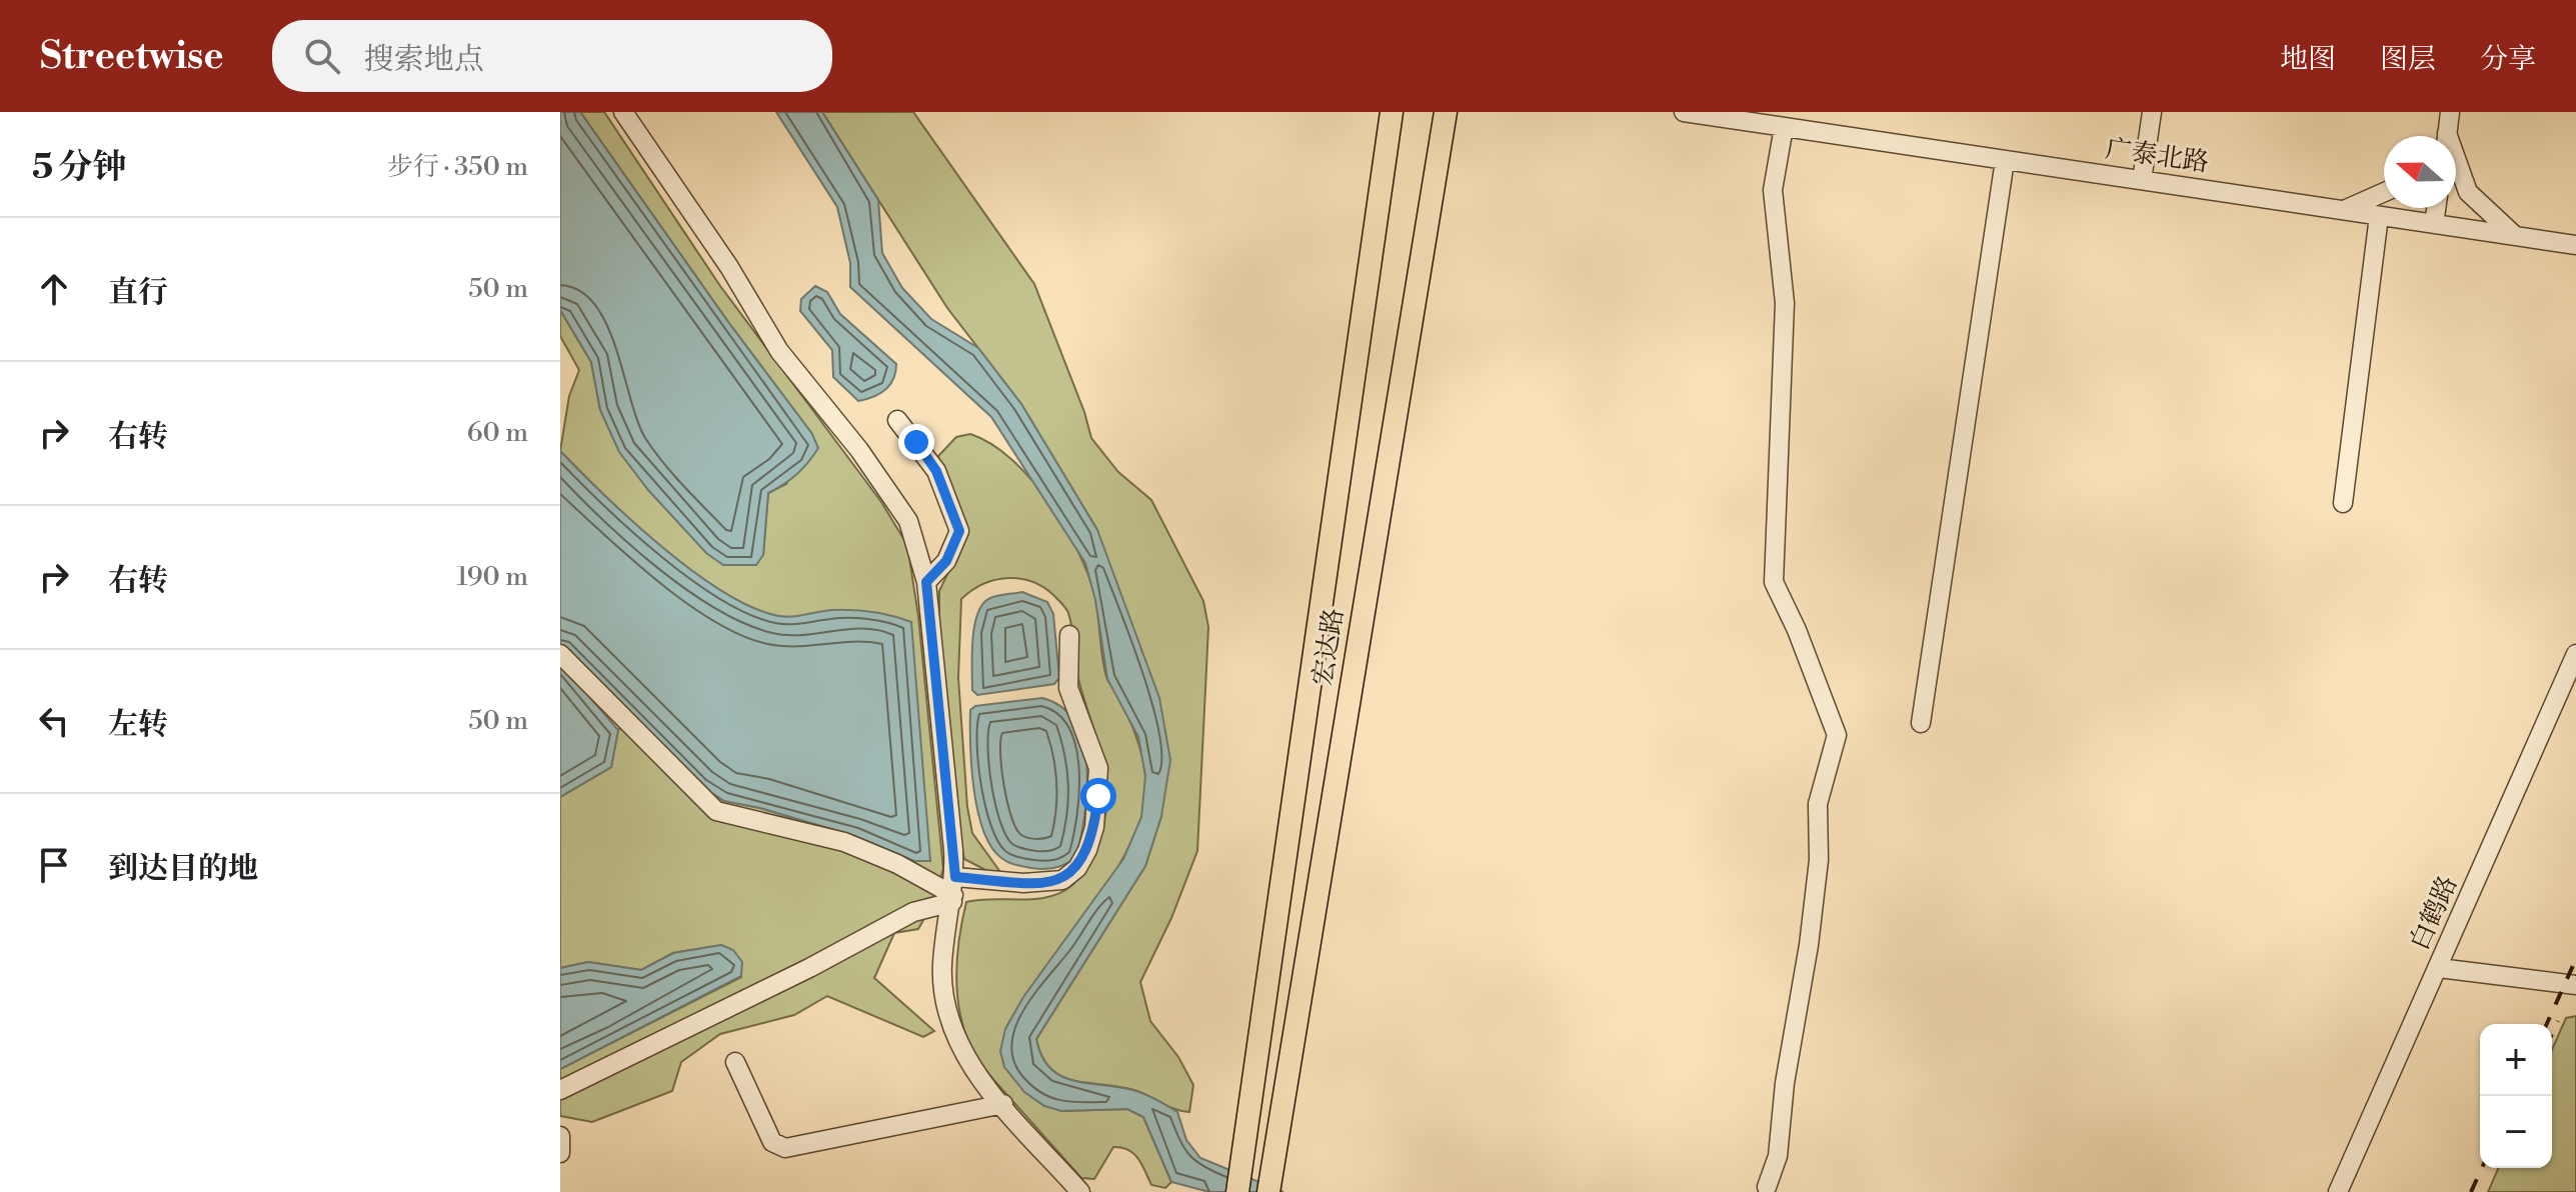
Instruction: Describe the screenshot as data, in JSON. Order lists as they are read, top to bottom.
{
  "streets": {
    "main road": ["宏达路"],
    "street": ["广泰北路", "白鹤路"]
  },
  "north": "left",
  "page": {
    "header": "Streetwise",
    "search": "搜索地点",
    "nav": ["地图", "图层", "分享"],
    "heading": ["5 分钟", "步行 · 350 m"],
    "list": [
      ["直行", "50 m"],
      ["右转", "60 m"],
      ["右转", "190 m"],
      ["左转", "50 m"],
      "到达目的地"
    ],
    "map_buttons": ["+", "−"]
  }
}
